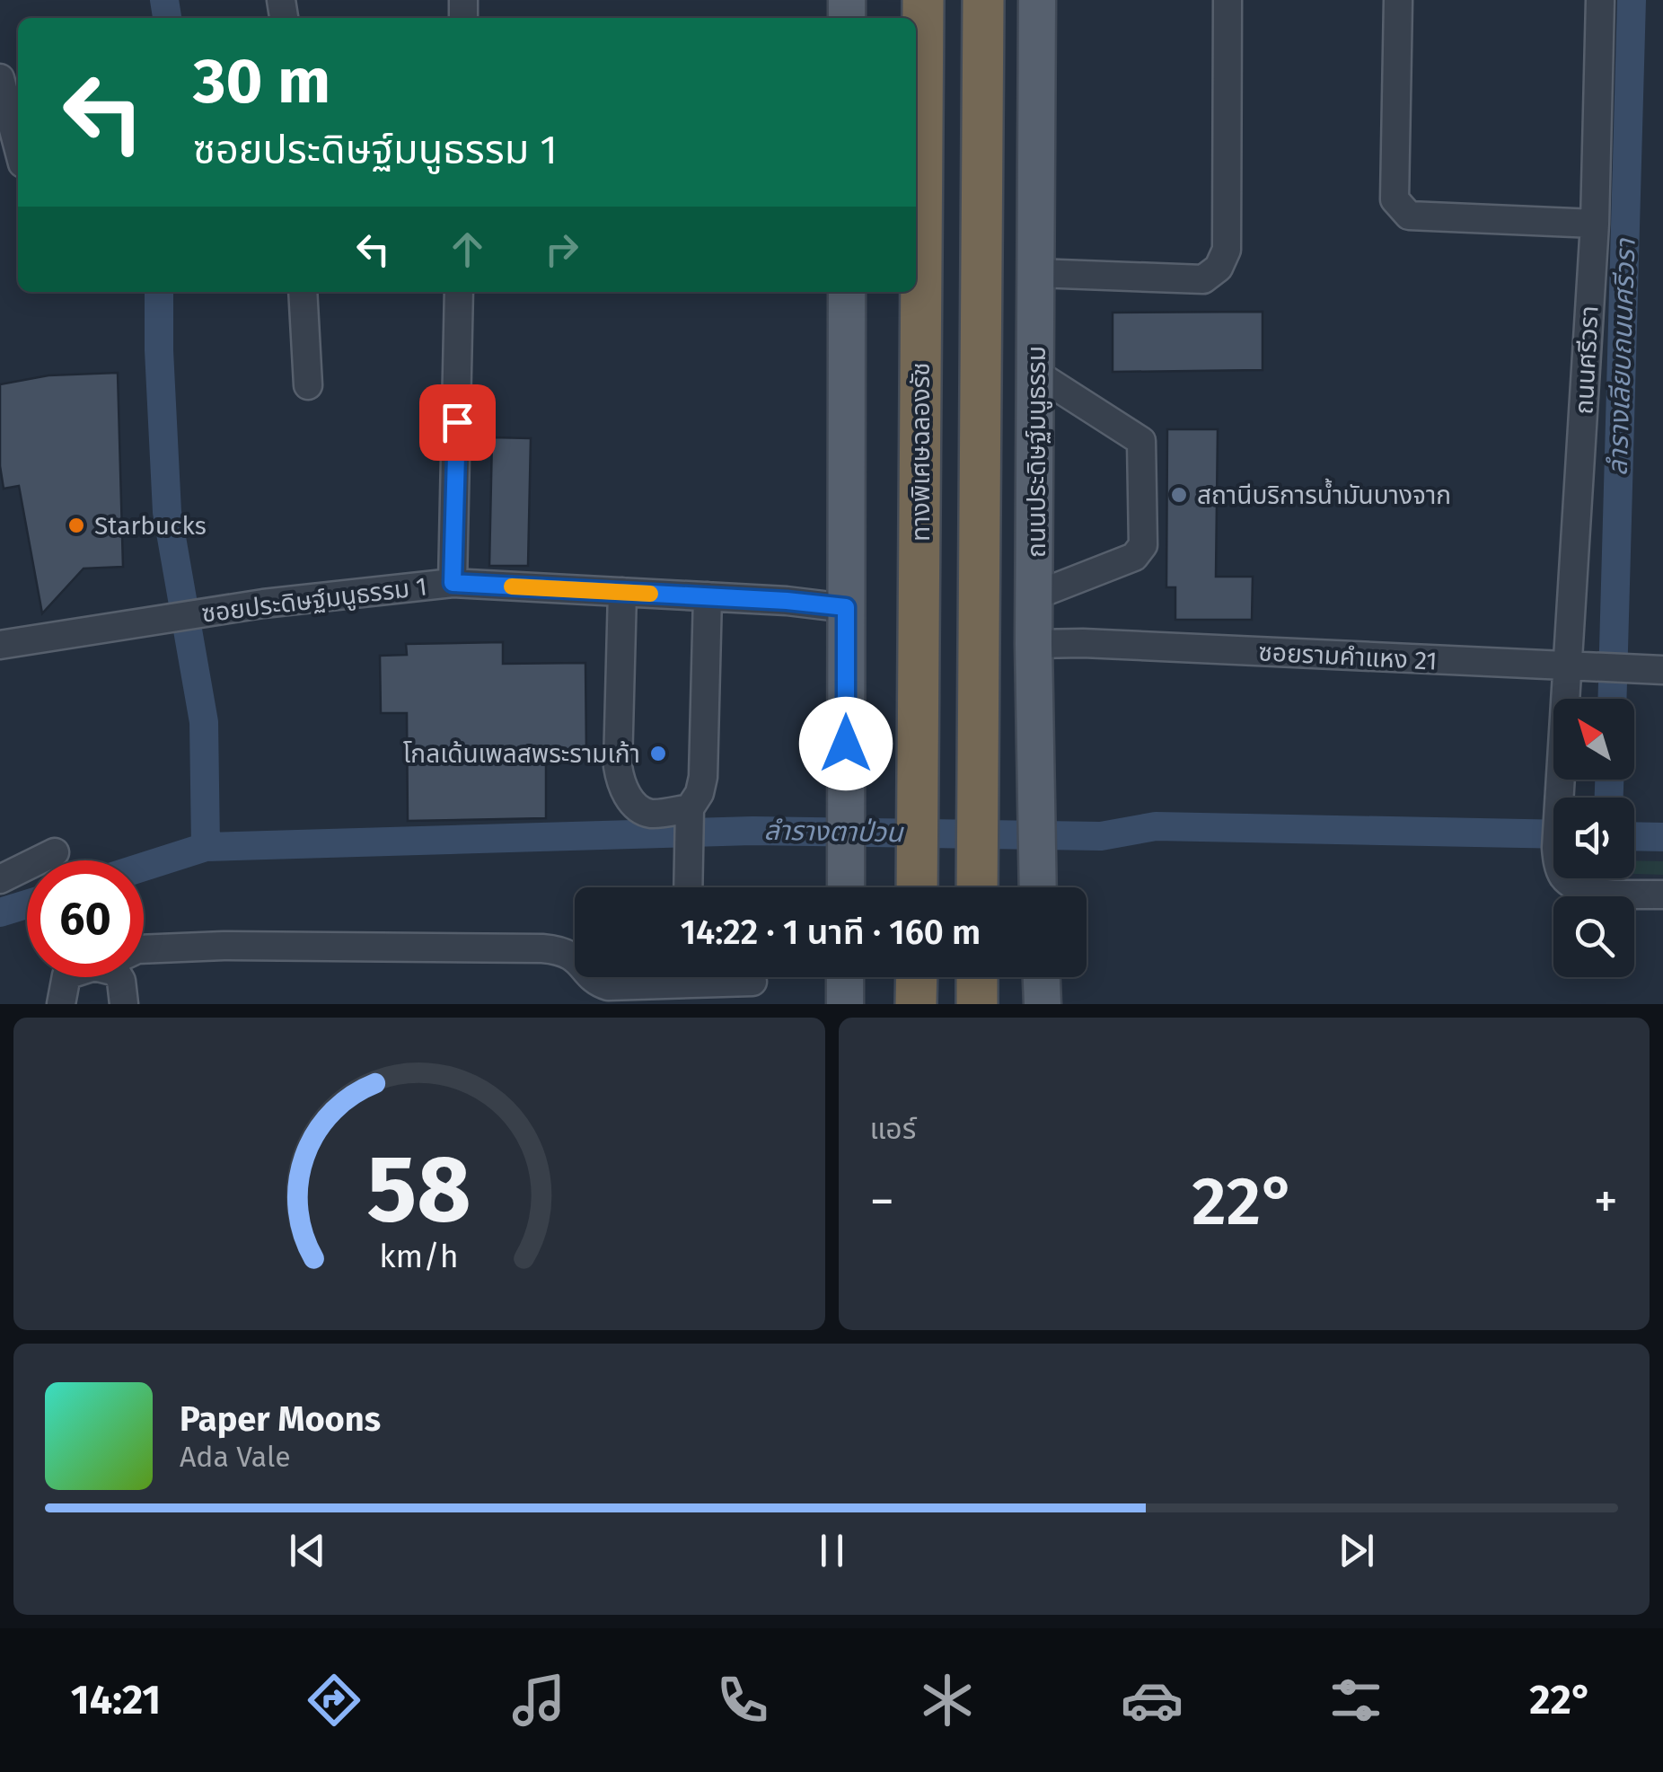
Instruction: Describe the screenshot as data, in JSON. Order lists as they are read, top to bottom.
{
  "streets": {
    "highway": ["ทางพิเศษฉลองรัช"],
    "main road": ["ถนนประดิษฐ์มนูธรรม"],
    "street": ["ถนนศรีวรา", "ซอยประดิษฐ์มนูธรรม 1", "ซอยรามคำแหง 21"]
  },
  "crossings": [
    ["ถนนศรีวรา", "ซอยรามคำแหง 21"],
    ["ถนนประดิษฐ์มนูธรรม", "ซอยรามคำแหง 21"]
  ],
  "water": ["ลำรางเลียบถนนศรีวรา", "ลำรางตาป่วน"],
  "places": ["สถานีบริการน้ำมันบางจาก", "Starbucks", "โกลเด้นเพลสพระรามเก้า"],
  "north": "top left",
  "page": {
    "turn": ["30 m", "ซอยประดิษฐ์มนูธรรม 1"],
    "limit": "60",
    "trip": "14:22 · 1 นาที · 160 m",
    "tile": "แอร์",
    "heat": ["−", "22°", "+"],
    "song": ["Paper Moons", "Ada Vale"],
    "tabs": ["14:21", "22°"],
    "gauge": ["58", "km/h"]
  }
}
